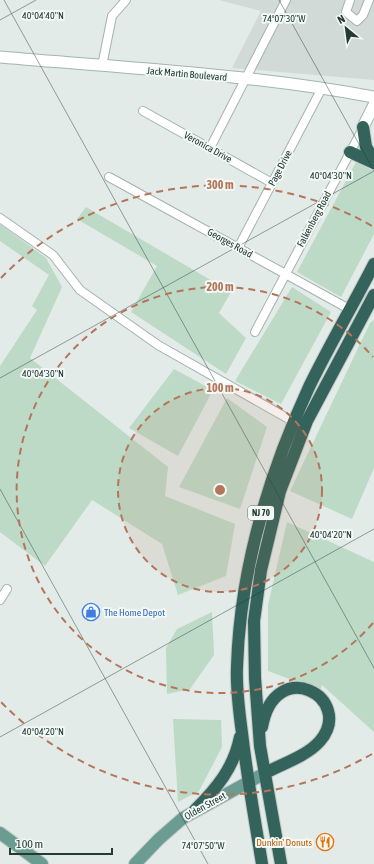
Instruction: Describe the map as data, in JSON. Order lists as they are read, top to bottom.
{
  "streets": {
    "highway": ["NJ 70"],
    "main road": ["Olden Street"],
    "street": [
      "Jack Martin Boulevard",
      "Veronica Drive",
      "Page Drive",
      "Falkenberg Road",
      "Georges Road"
    ]
  },
  "crossings": [
    ["Jack Martin Boulevard", "Page Drive"],
    ["Veronica Drive", "Page Drive"],
    ["Page Drive", "Georges Road"],
    ["Falkenberg Road", "Georges Road"],
    ["Georges Road", "NJ 70"],
    ["NJ 70", "Olden Street"]
  ],
  "places": {
    "shop": ["The Home Depot"],
    "restaurant": ["Dunkin' Donuts"]
  },
  "scale_bar": "100 m",
  "north": "top left",
  "coordinates": [
    "40°04'40\"N",
    "74°07'30\"W",
    "40°04'30\"N",
    "40°04'20\"N",
    "74°07'50\"W"
  ],
  "rings": ["300 m", "200 m", "100 m"]
}
